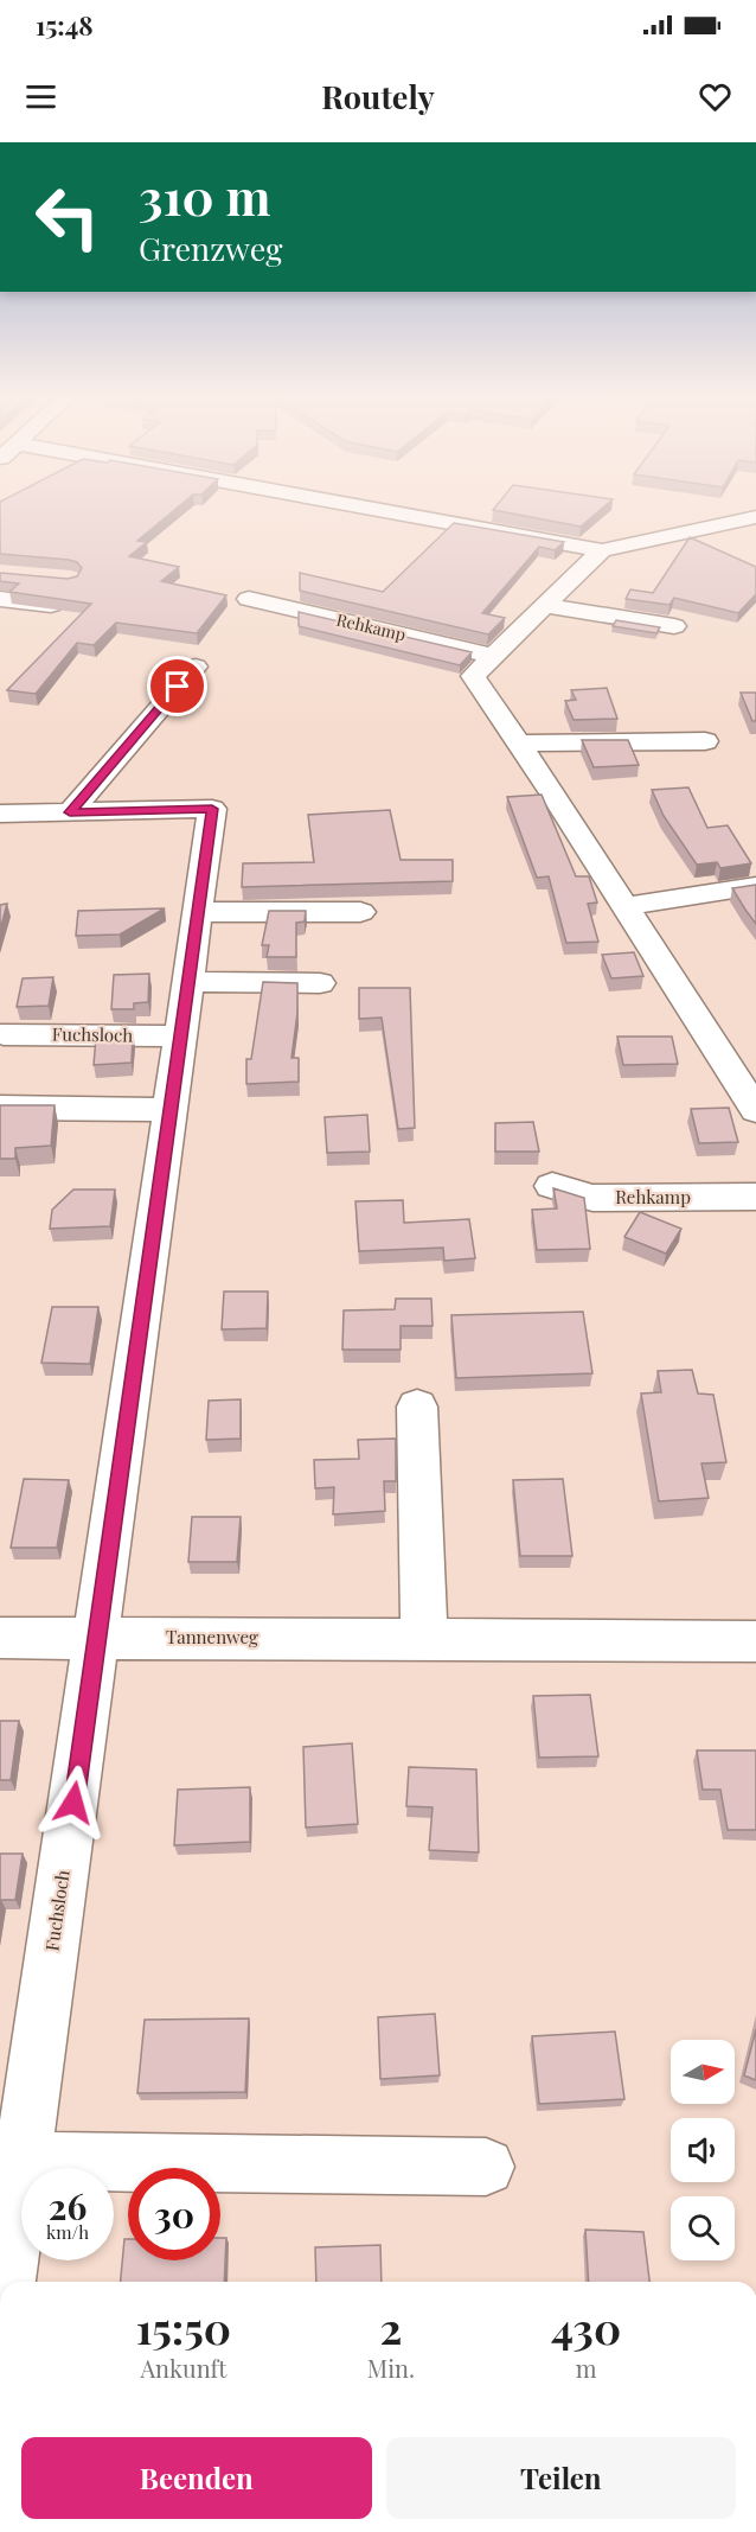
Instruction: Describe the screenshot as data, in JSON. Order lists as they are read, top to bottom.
{
  "streets": {
    "street": ["Rehkamp", "Fuchsloch", "Tannenweg"]
  },
  "crossings": [
    ["Fuchsloch", "Tannenweg"]
  ],
  "north": "right",
  "page": {
    "status": "15:48",
    "header": "Routely",
    "turn": ["310 m", "Grenzweg"],
    "speed": "26 km/h",
    "limit": "30",
    "eta": [
      "15:50",
      "Ankunft",
      "2",
      "Min.",
      "430",
      "m"
    ],
    "buttons": ["Beenden", "Teilen"]
  }
}
